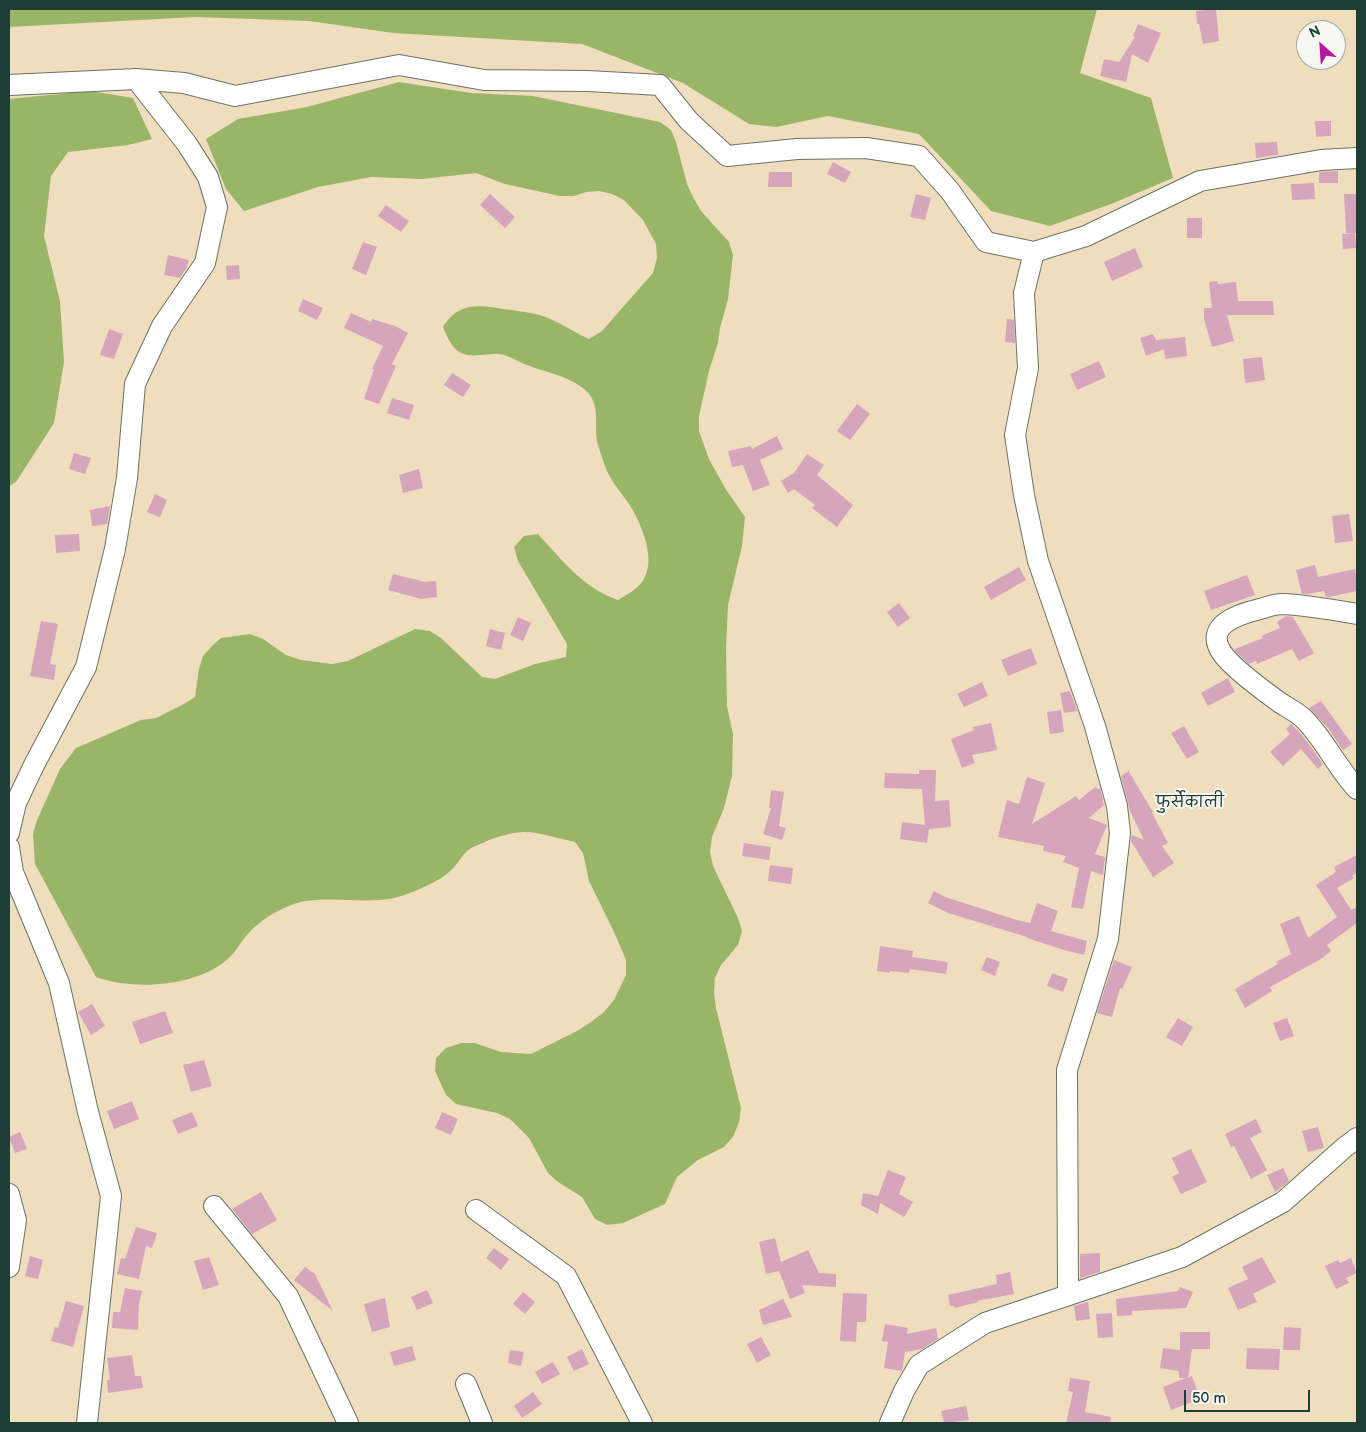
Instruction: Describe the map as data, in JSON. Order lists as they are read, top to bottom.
{
  "districts": ["फुर्सेकाली"],
  "scale_bar": "50 m",
  "north": "top left"
}
